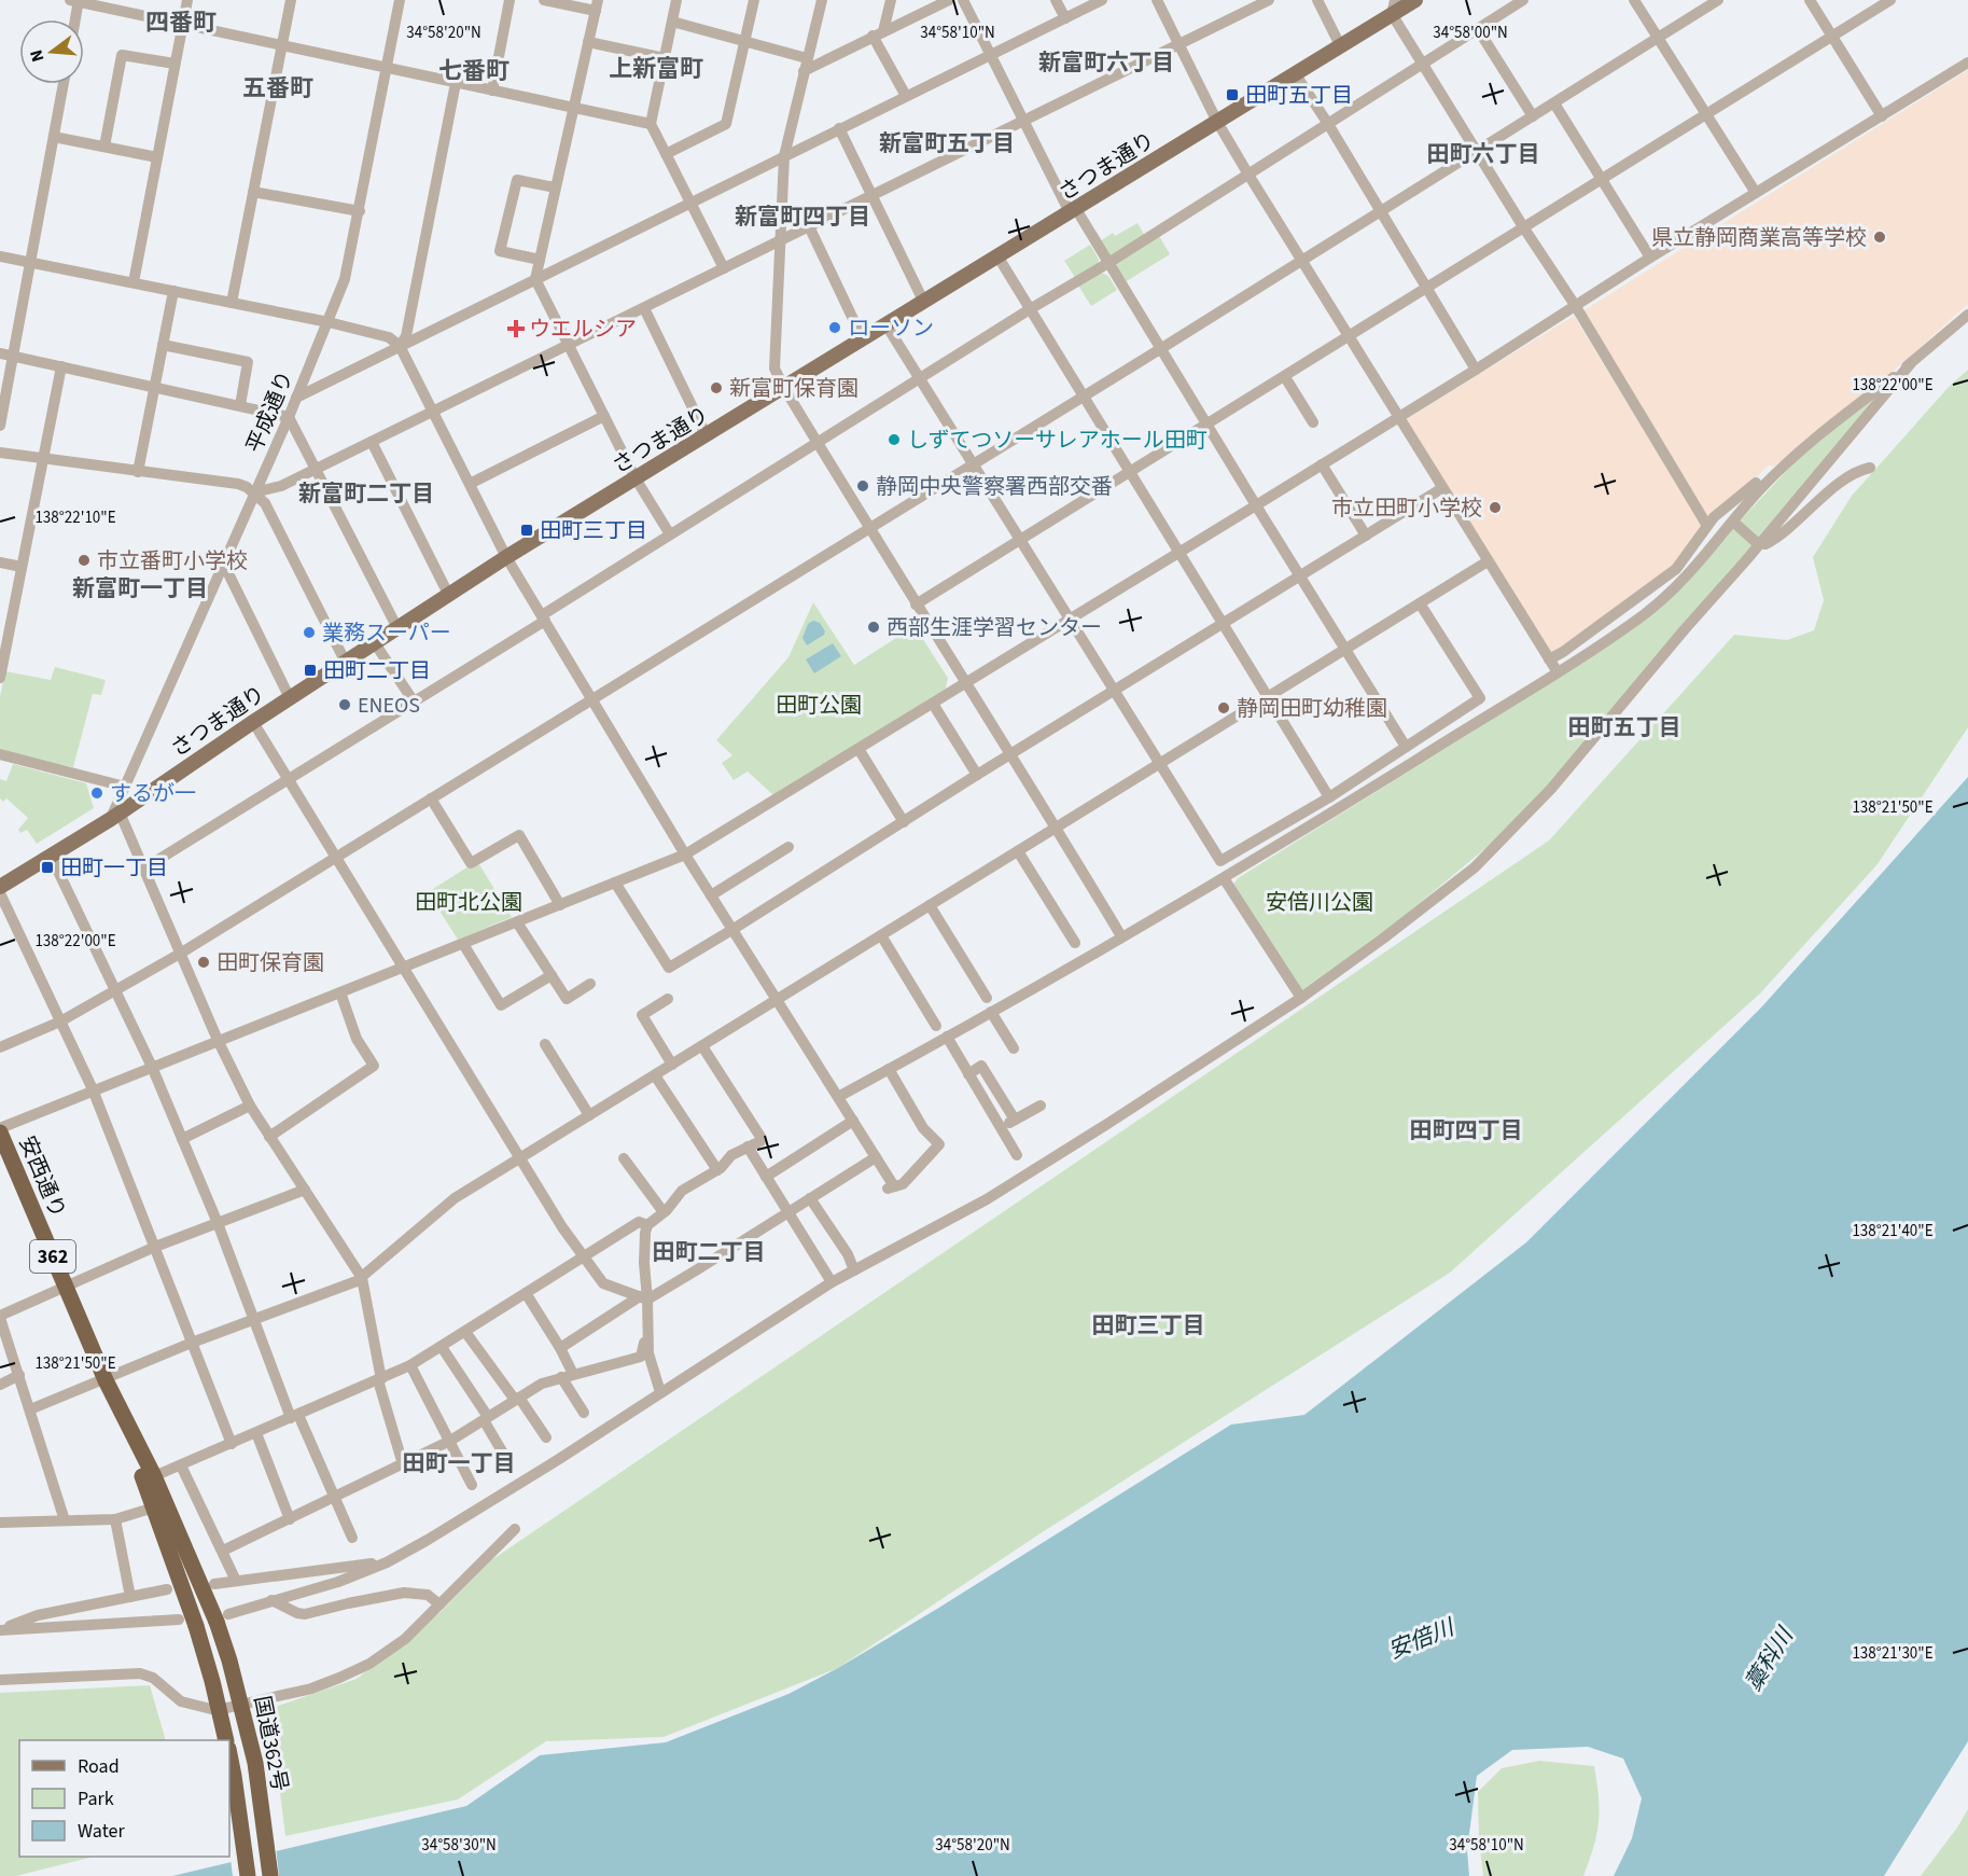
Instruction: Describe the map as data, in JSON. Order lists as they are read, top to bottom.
{
  "streets": {
    "highway": ["安西通り", "362", "国道362号"],
    "main road": ["さつま通り"],
    "street": ["平成通り"]
  },
  "crossings": [
    ["さつま通り", "平成通り"],
    ["安西通り", "国道362号"]
  ],
  "districts": [
    "四番町",
    "新富町六丁目",
    "上新富町",
    "七番町",
    "五番町",
    "新富町五丁目",
    "田町六丁目",
    "新富町四丁目",
    "新富町二丁目",
    "新富町一丁目",
    "田町五丁目",
    "田町四丁目",
    "田町二丁目",
    "田町三丁目",
    "田町一丁目"
  ],
  "water": ["安倍川", "藁科川"],
  "parks": ["田町公園", "田町北公園", "安倍川公園"],
  "places": {
    "transit": [
      "田町五丁目",
      "田町三丁目",
      "田町二丁目",
      "田町一丁目"
    ],
    "other": [
      "県立静岡商業高等学校",
      "ローソン",
      "新富町保育園",
      "しずてつソーサレアホール田町",
      "静岡中央警察署西部交番",
      "市立田町小学校",
      "市立番町小学校",
      "西部生涯学習センター",
      "業務スーパー",
      "ENEOS",
      "静岡田町幼稚園",
      "するが一",
      "田町保育園"
    ],
    "health": ["ウエルシア"]
  },
  "legend": ["Road", "Park", "Water"],
  "north": "left",
  "coordinates": [
    "34°58'20\"N",
    "34°58'10\"N",
    "34°58'00\"N",
    "138°22'00\"E",
    "138°22'10\"E",
    "138°21'50\"E",
    "138°21'40\"E",
    "138°21'30\"E",
    "34°58'30\"N"
  ]
}
